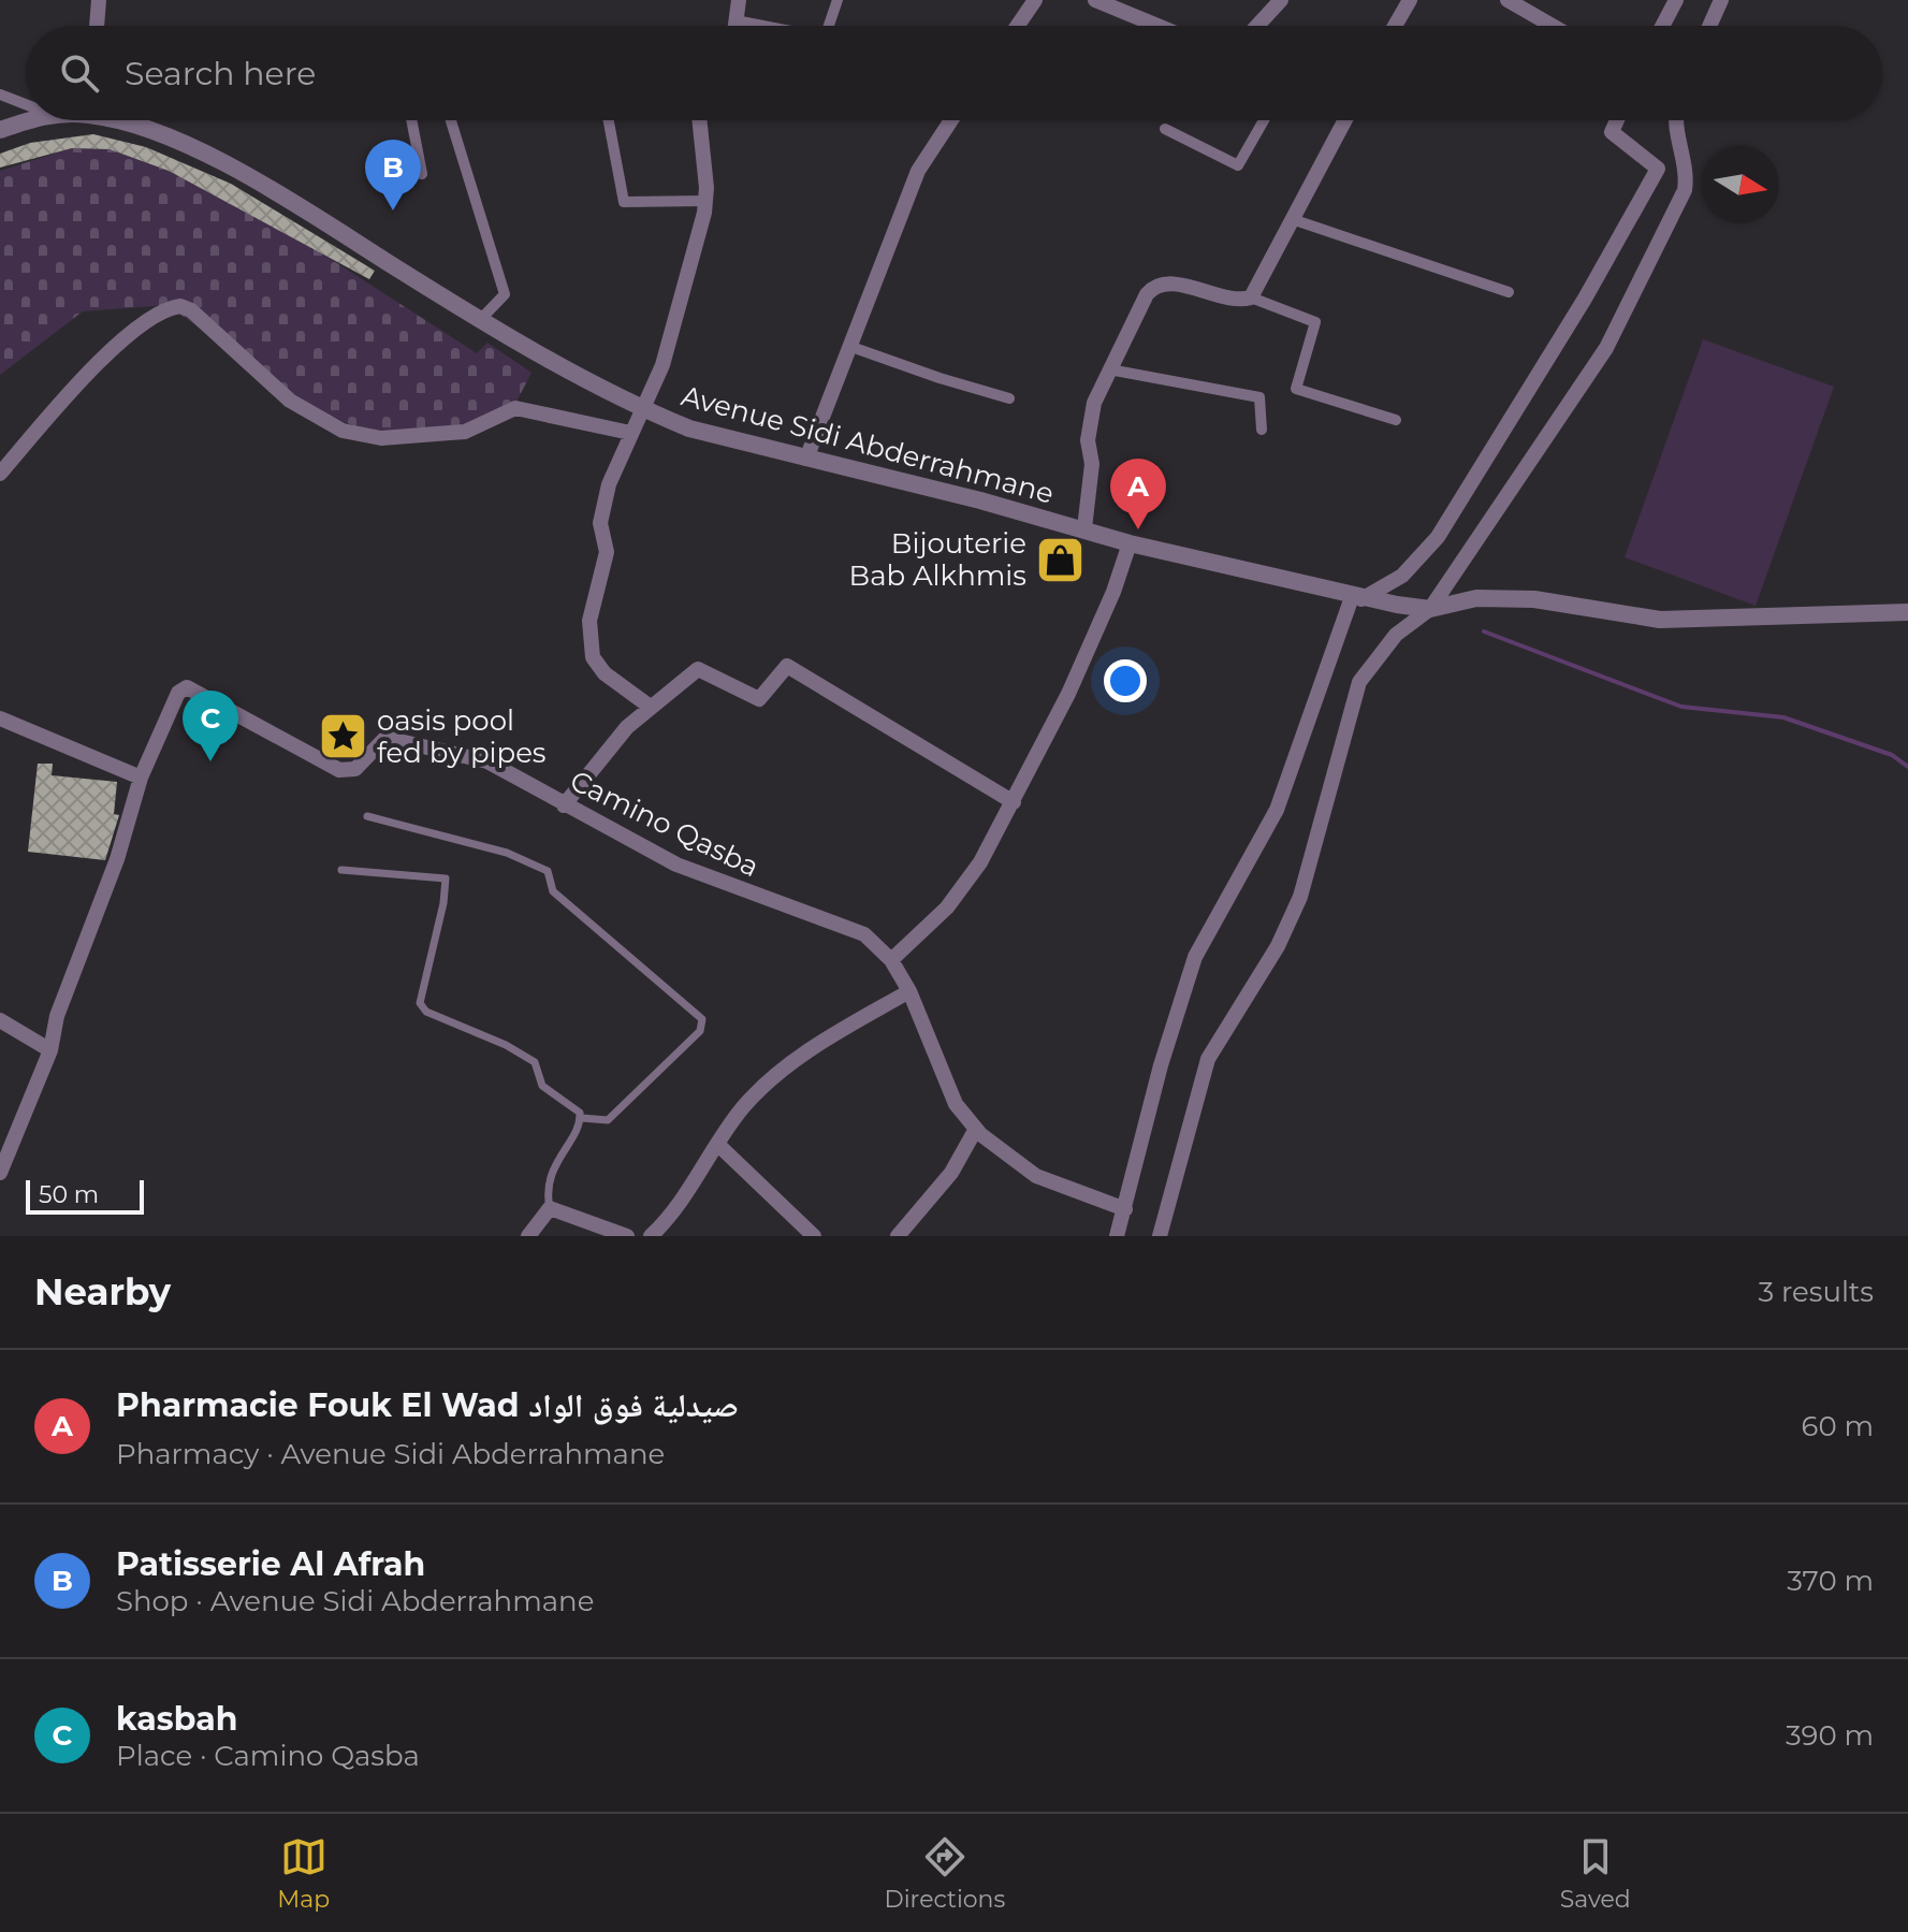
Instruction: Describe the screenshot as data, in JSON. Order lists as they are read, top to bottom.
{
  "streets": {
    "street": ["Avenue Sidi Abderrahmane", "Camino Qasba"]
  },
  "places": {
    "shop": ["Bijouterie Bab Alkhmis"],
    "place": ["oasis pool fed by pipes"]
  },
  "scale_bar": "50 m",
  "north": "right",
  "page": {
    "search": "Search here",
    "pins": ["B", "A", "C"],
    "scale": "50 m",
    "heading": ["Nearby", "3 results"],
    "list": [
      {
        "mark": "A",
        "name": "Pharmacie Fouk El Wad صيدلية فوق الواد",
        "note": "Pharmacy · Avenue Sidi Abderrahmane",
        "value": "60 m"
      },
      {
        "mark": "B",
        "name": "Patisserie Al Afrah",
        "note": "Shop · Avenue Sidi Abderrahmane",
        "value": "370 m"
      },
      {
        "mark": "C",
        "name": "kasbah",
        "note": "Place · Camino Qasba",
        "value": "390 m"
      }
    ],
    "nav": ["Map", "Directions", "Saved"]
  }
}
